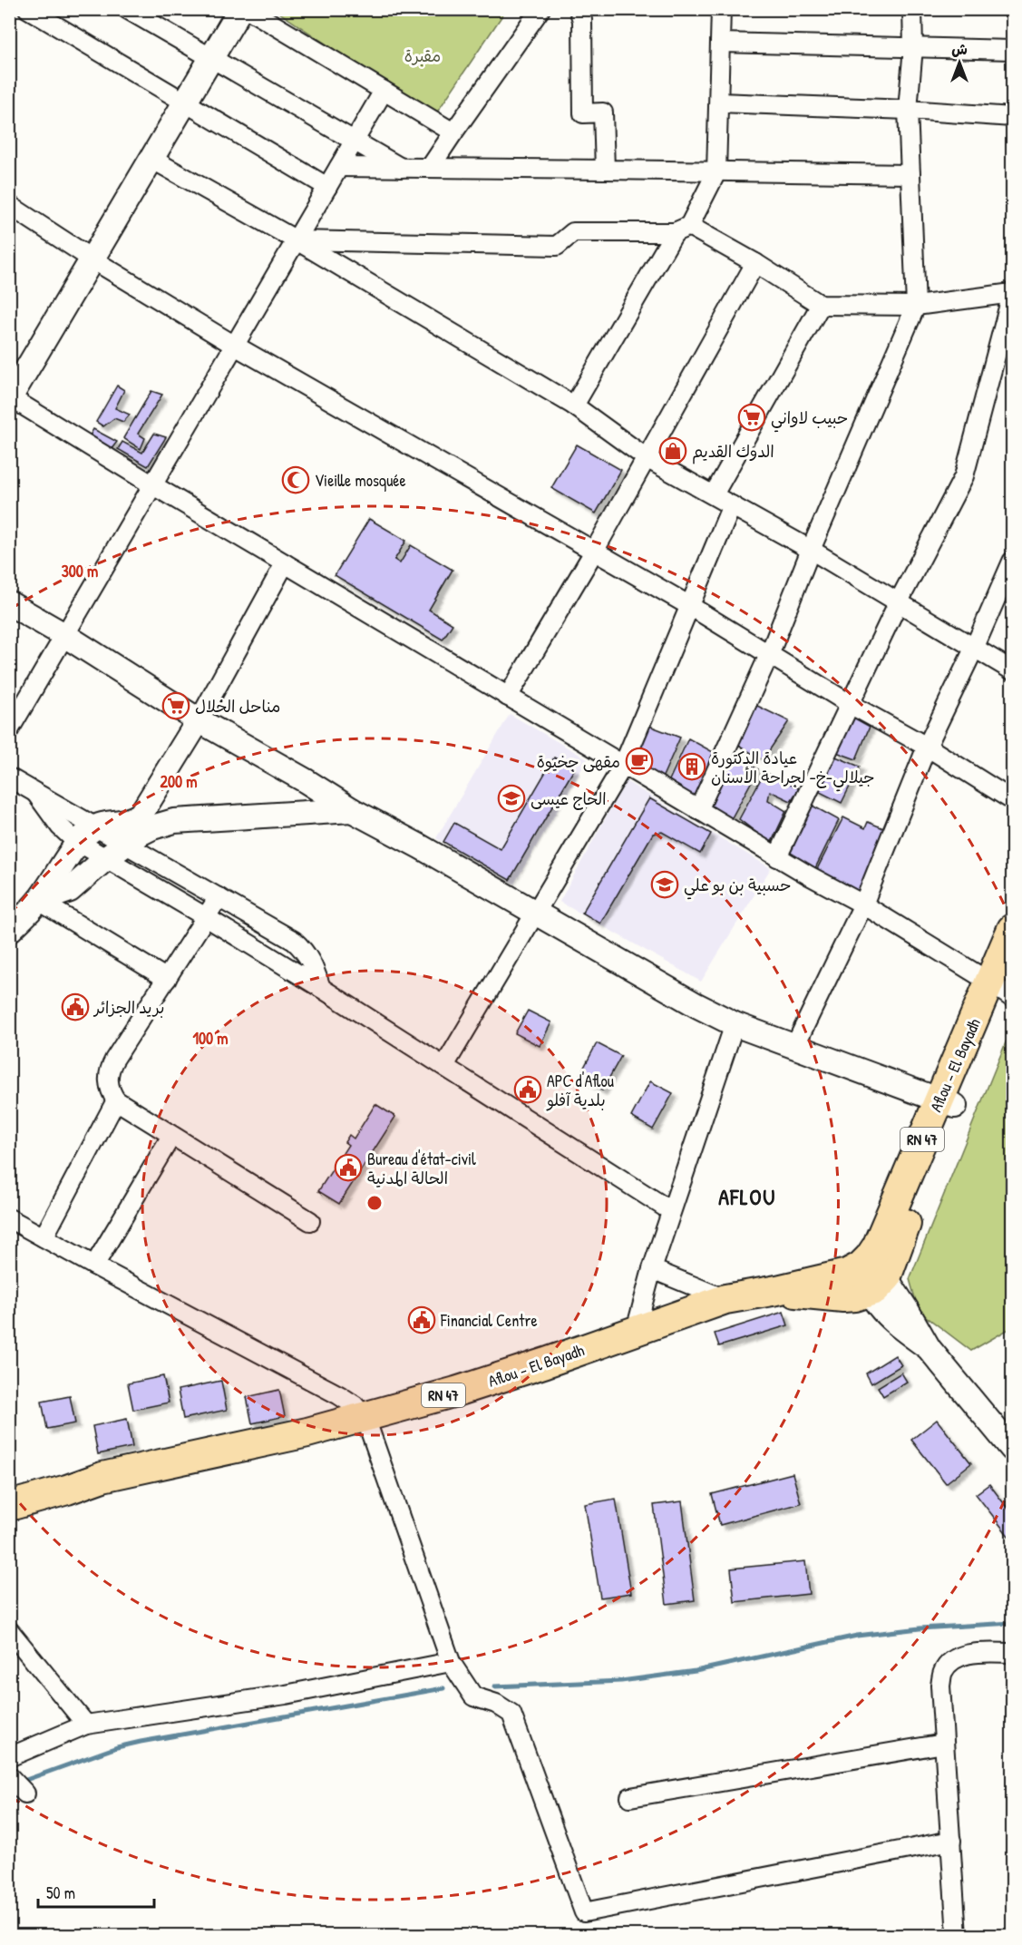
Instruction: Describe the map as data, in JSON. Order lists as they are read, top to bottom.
{
  "streets": {
    "main road": ["Aflou - El Bayadh", "RN 47"]
  },
  "districts": ["AFLOU"],
  "parks": ["مقبرة"],
  "places": {
    "supermarket": ["حبيب لاواني", "مناحل الخلال"],
    "shop": ["الدوك القديم"],
    "mosque": ["Vieille mosquée"],
    "cafe": ["مقهى جخيوة"],
    "building": ["عيادة الدكتورة جيلالي-خ- لجراحة الأسنان"],
    "school or university": ["الحاج عيسى", "حسبية بن بو علي"],
    "public building": [
      "بريد الجزائر",
      "APC d'Aflou بلدية آفلو",
      "Bureau d'état-civil الحالة المدنية",
      "Financial Centre"
    ]
  },
  "scale_bar": "50 m",
  "north": "top",
  "rings": ["300 m", "200 m", "100 m"]
}
